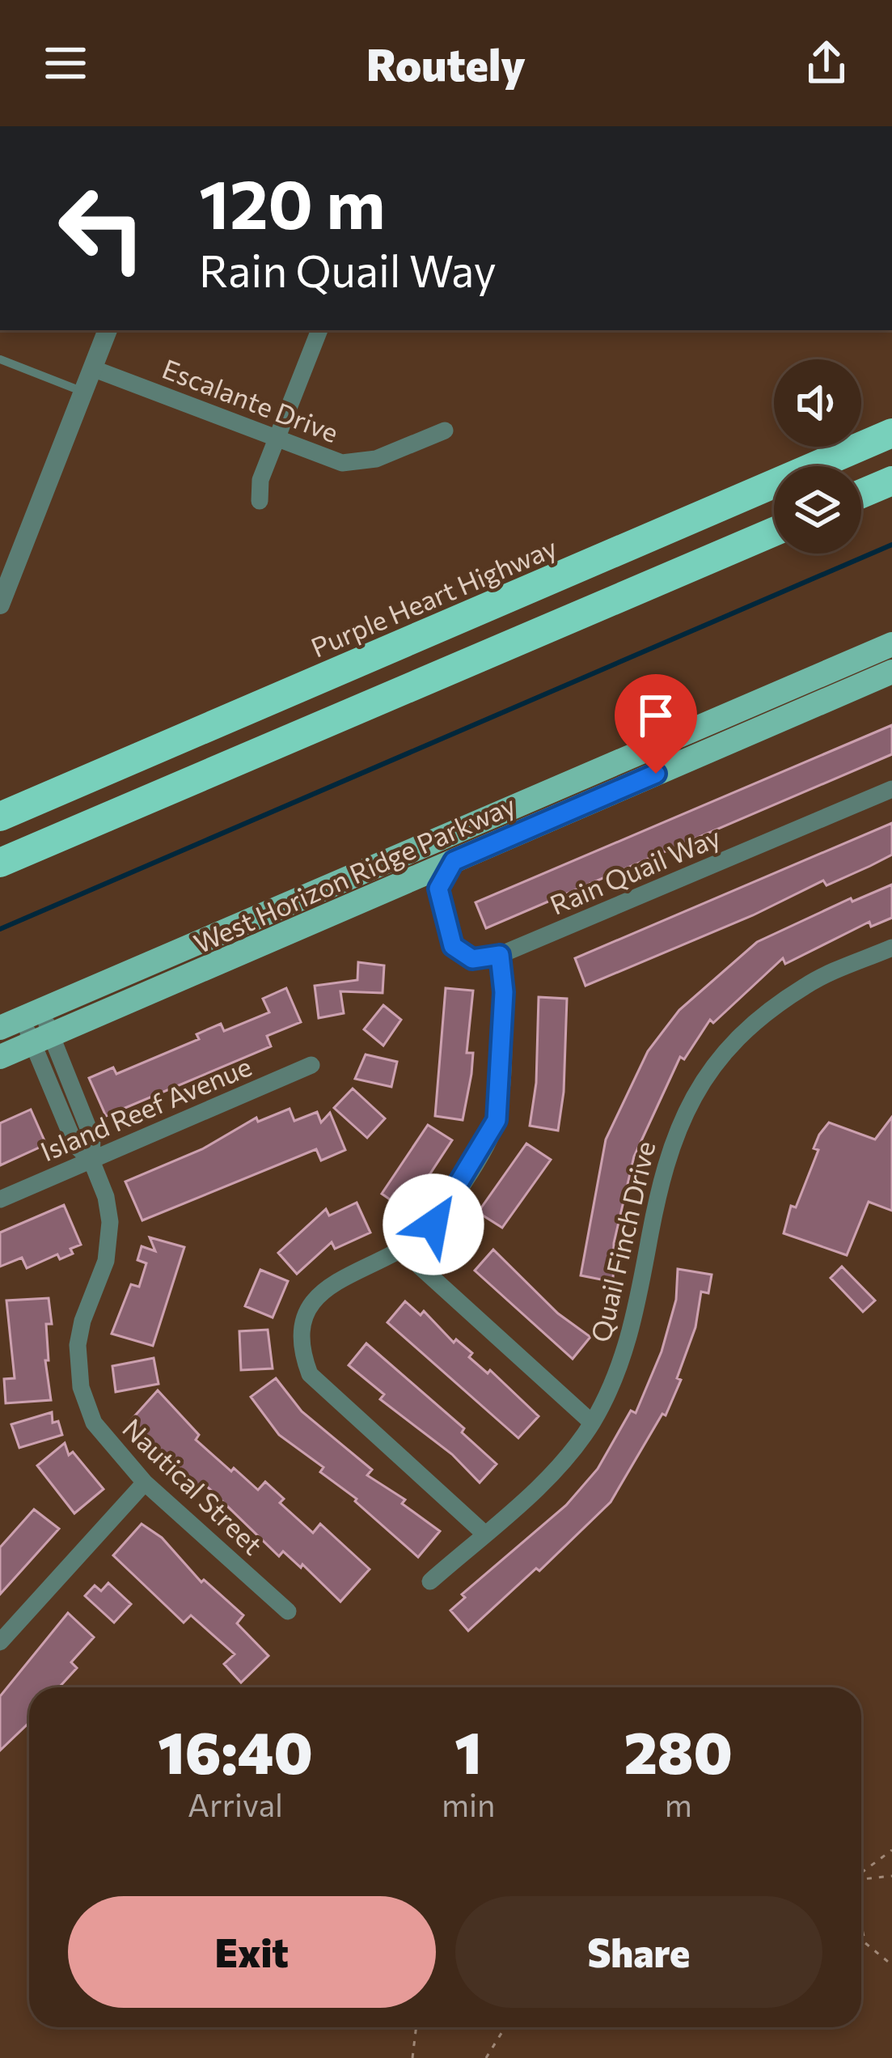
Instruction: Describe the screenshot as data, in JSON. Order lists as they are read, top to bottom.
{
  "streets": {
    "highway": ["Purple Heart Highway"],
    "main road": ["West Horizon Ridge Parkway"],
    "street": [
      "Escalante Drive",
      "Rain Quail Way",
      "Island Reef Avenue",
      "Quail Finch Drive",
      "Nautical Street"
    ]
  },
  "crossings": [
    ["West Horizon Ridge Parkway", "Nautical Street"],
    ["Island Reef Avenue", "Nautical Street"]
  ],
  "page": {
    "header": "Routely",
    "turn": ["120 m", "Rain Quail Way"],
    "eta": [
      "16:40",
      "Arrival",
      "1",
      "min",
      "280",
      "m"
    ],
    "buttons": ["Exit", "Share"]
  }
}
